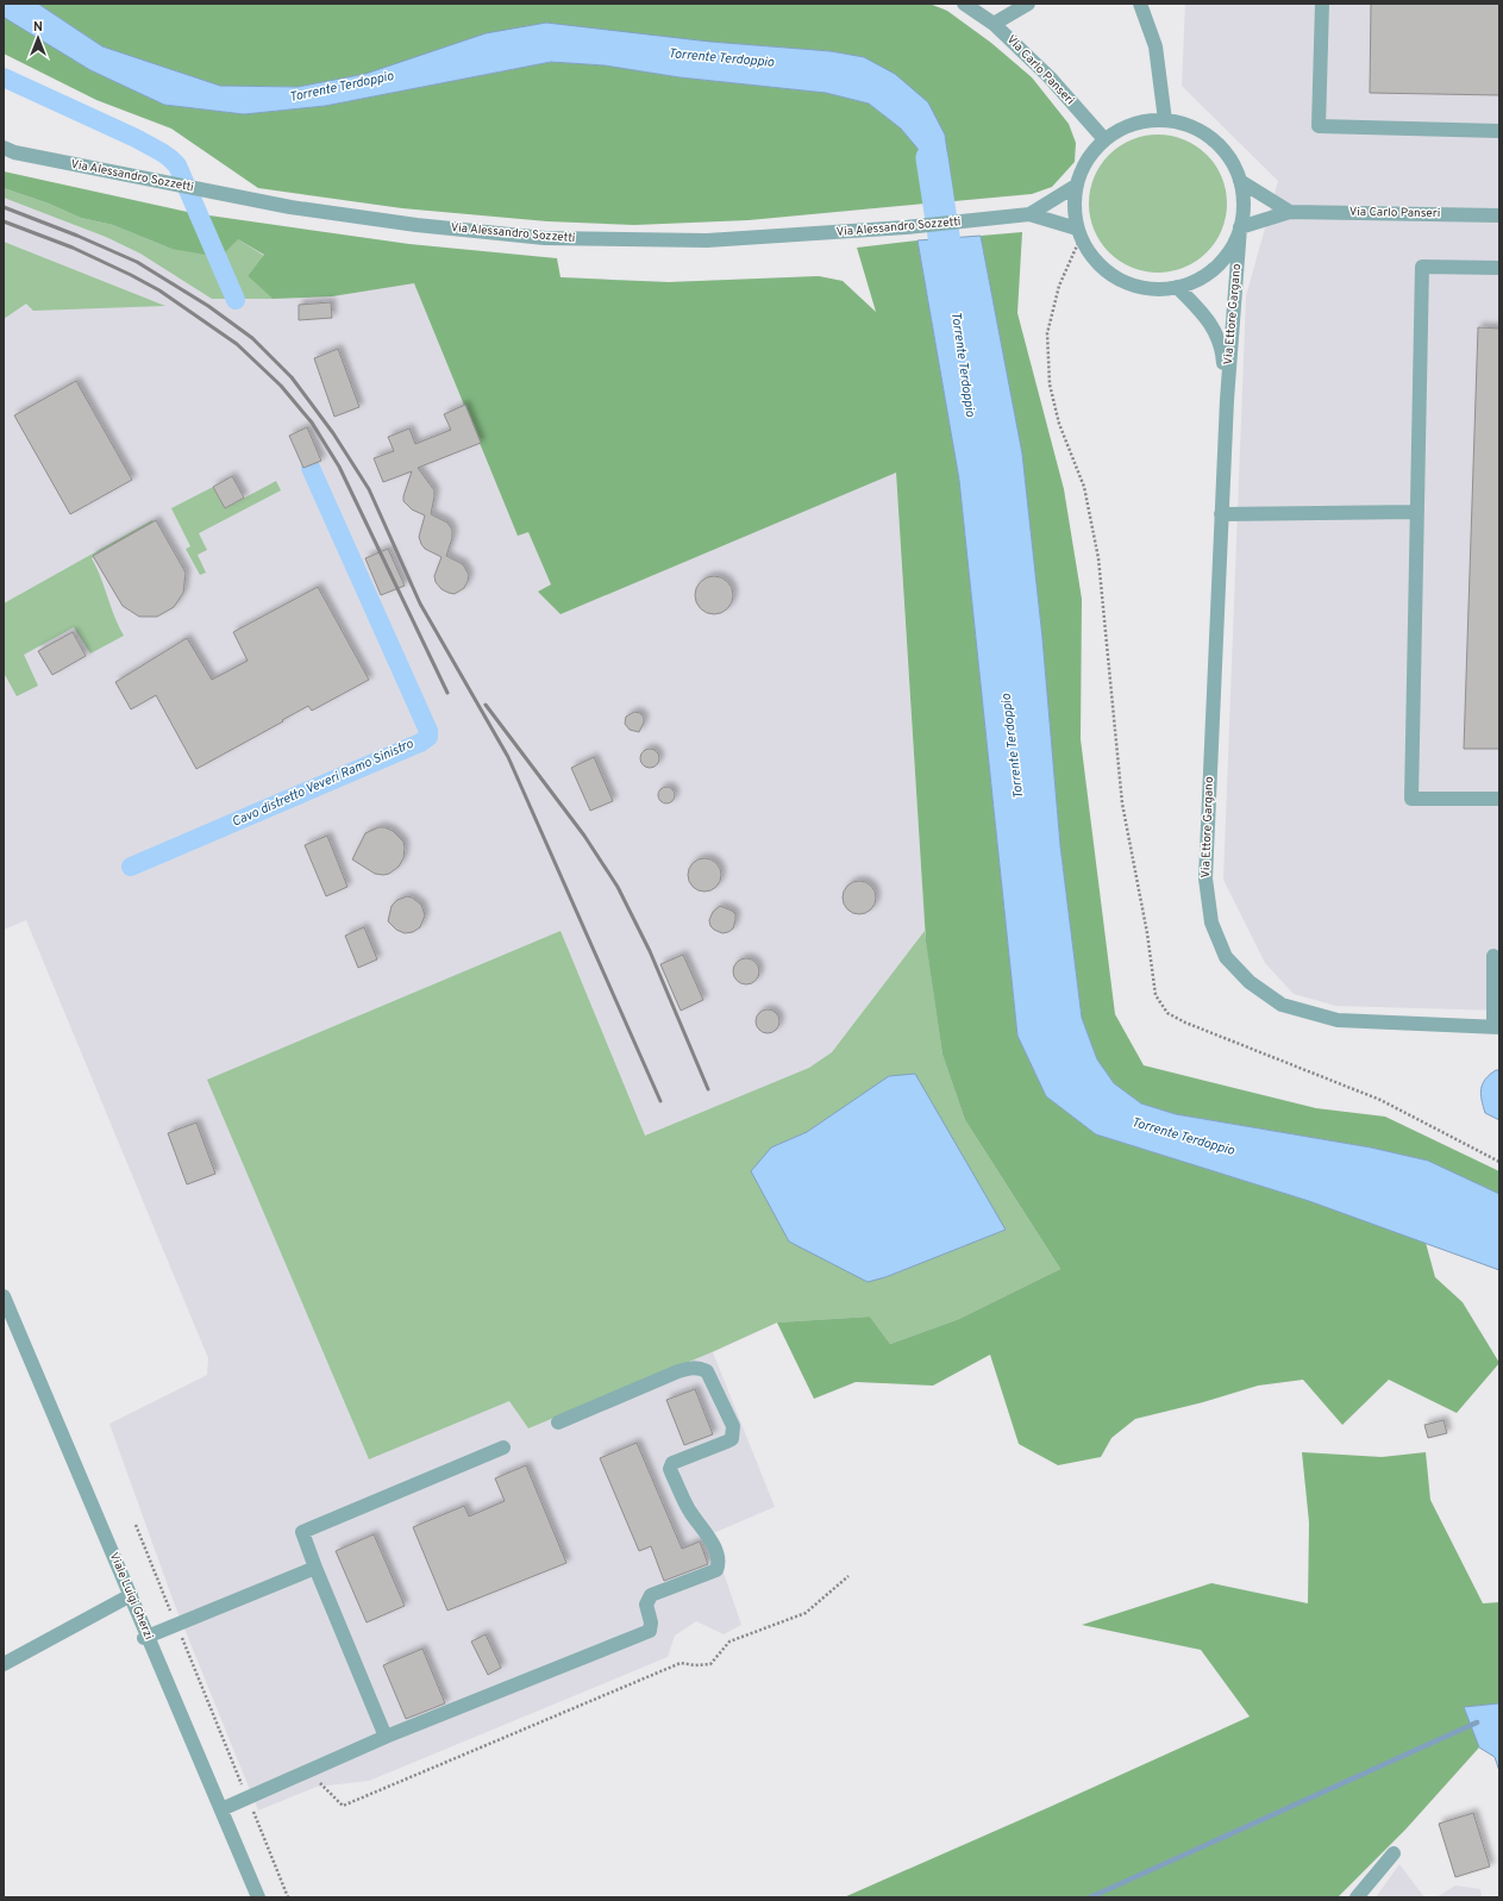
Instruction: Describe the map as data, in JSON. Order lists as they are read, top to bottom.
{
  "streets": {
    "street": [
      "Via Carlo Panseri",
      "Via Alessandro Sozzetti",
      "Via Ettore Gargano",
      "Viale Luigi Gherzi"
    ]
  },
  "crossings": [
    ["Via Carlo Panseri", "Via Alessandro Sozzetti"],
    ["Via Carlo Panseri", "Via Ettore Gargano"],
    ["Via Alessandro Sozzetti", "Via Ettore Gargano"]
  ],
  "water": ["Torrente Terdoppio", "Cavo distretto Veveri Ramo Sinistro"],
  "north": "top"
}
